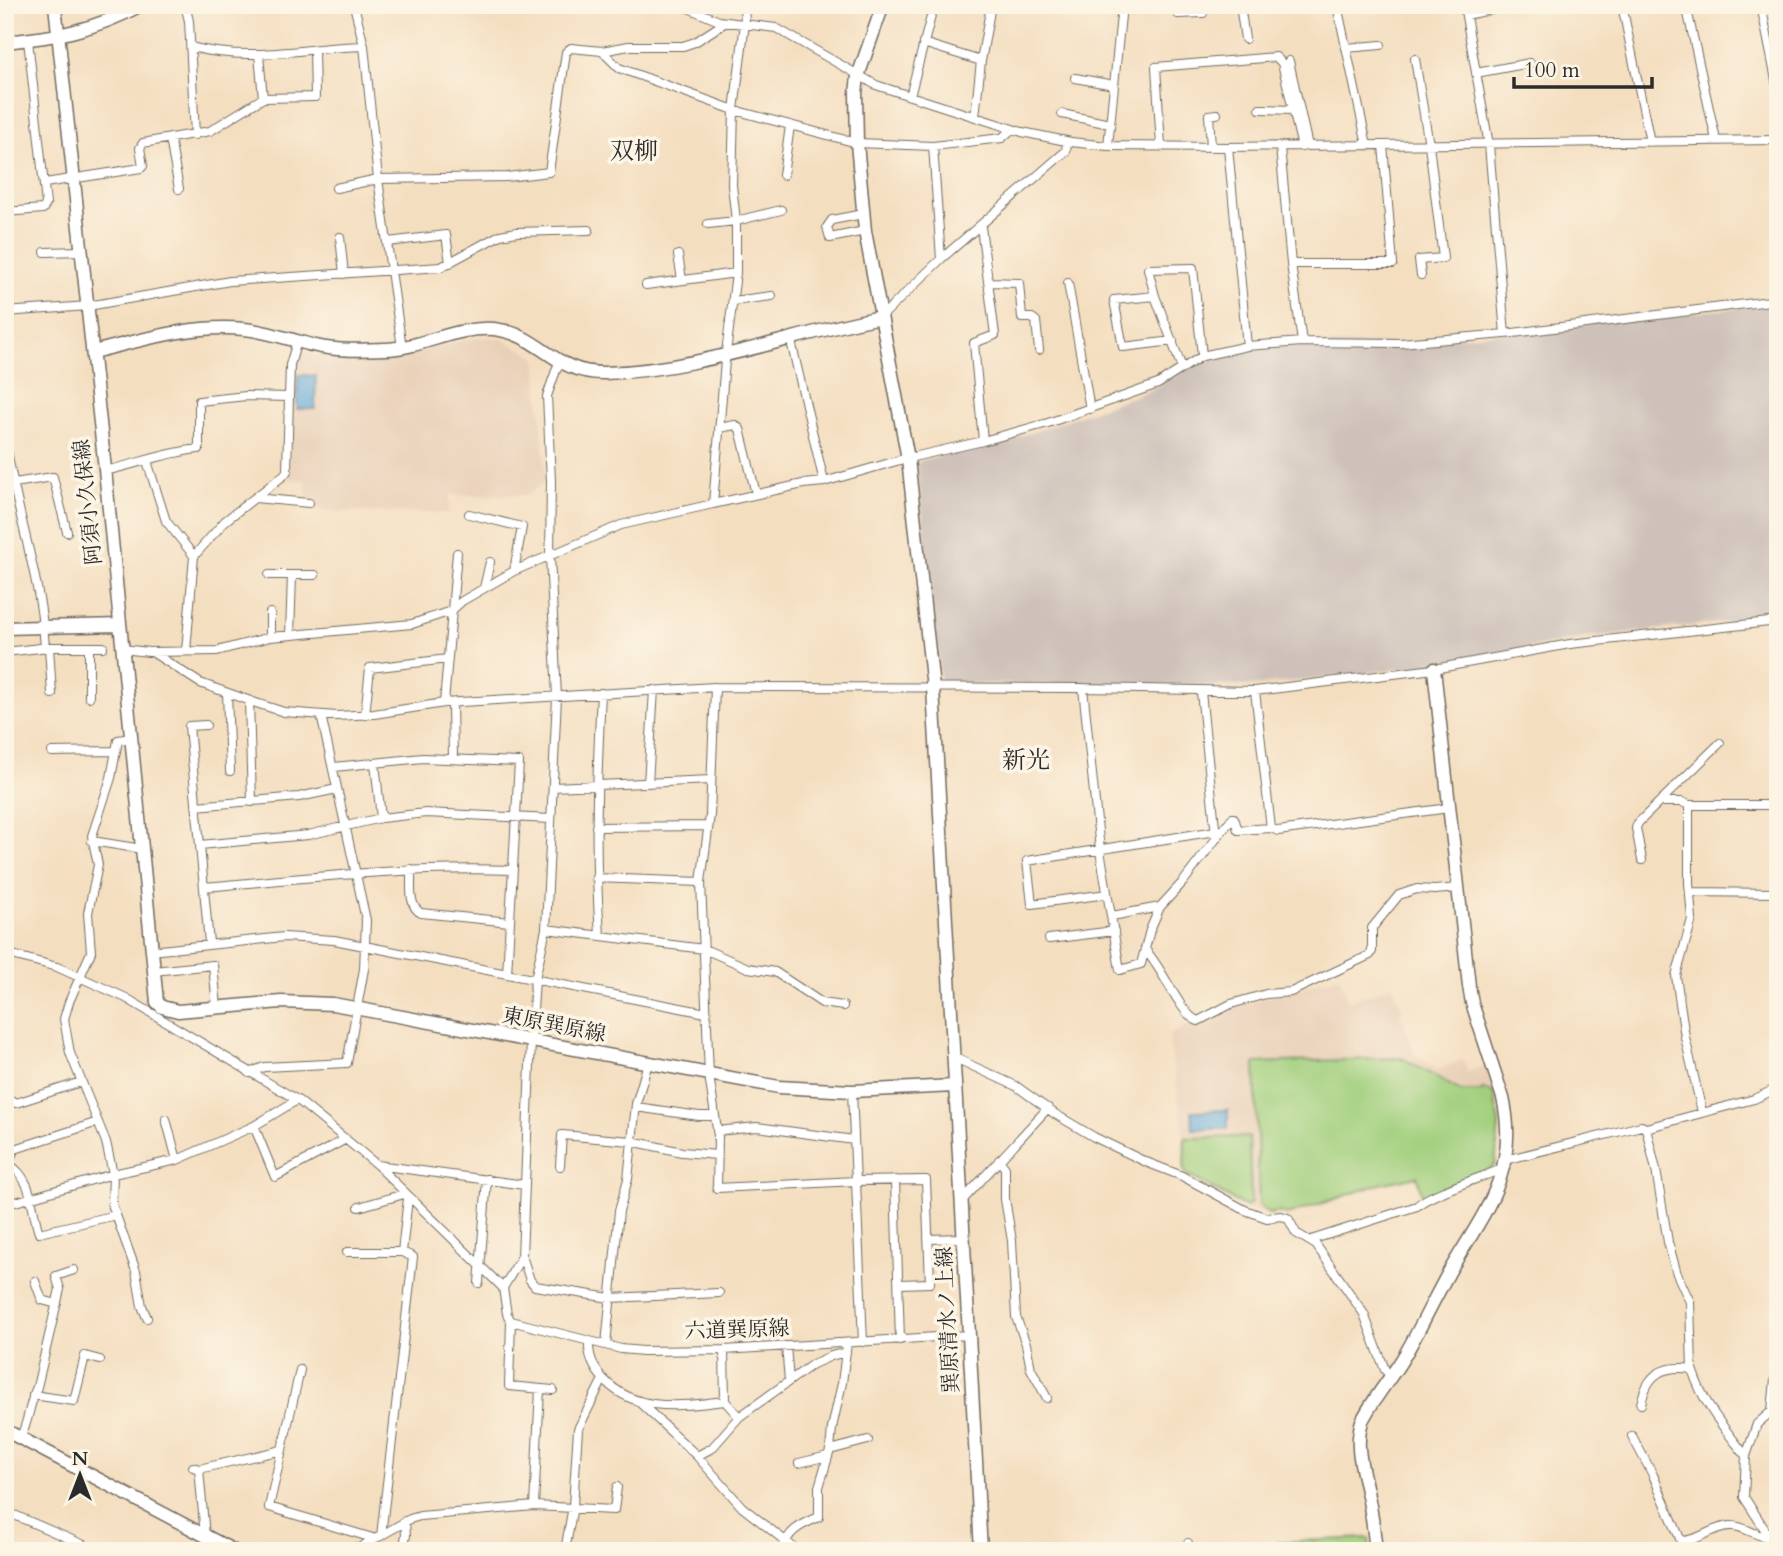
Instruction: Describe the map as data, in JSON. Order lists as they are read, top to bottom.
{
  "streets": {
    "street": [
      "阿須小久保線",
      "東原巽原線",
      "巽原清水ノ上線",
      "六道巽原線"
    ]
  },
  "crossings": [
    ["阿須小久保線", "東原巽原線"],
    ["東原巽原線", "巽原清水ノ上線"],
    ["巽原清水ノ上線", "六道巽原線"]
  ],
  "districts": ["双柳", "新光"],
  "scale_bar": "100 m",
  "north": "top"
}
